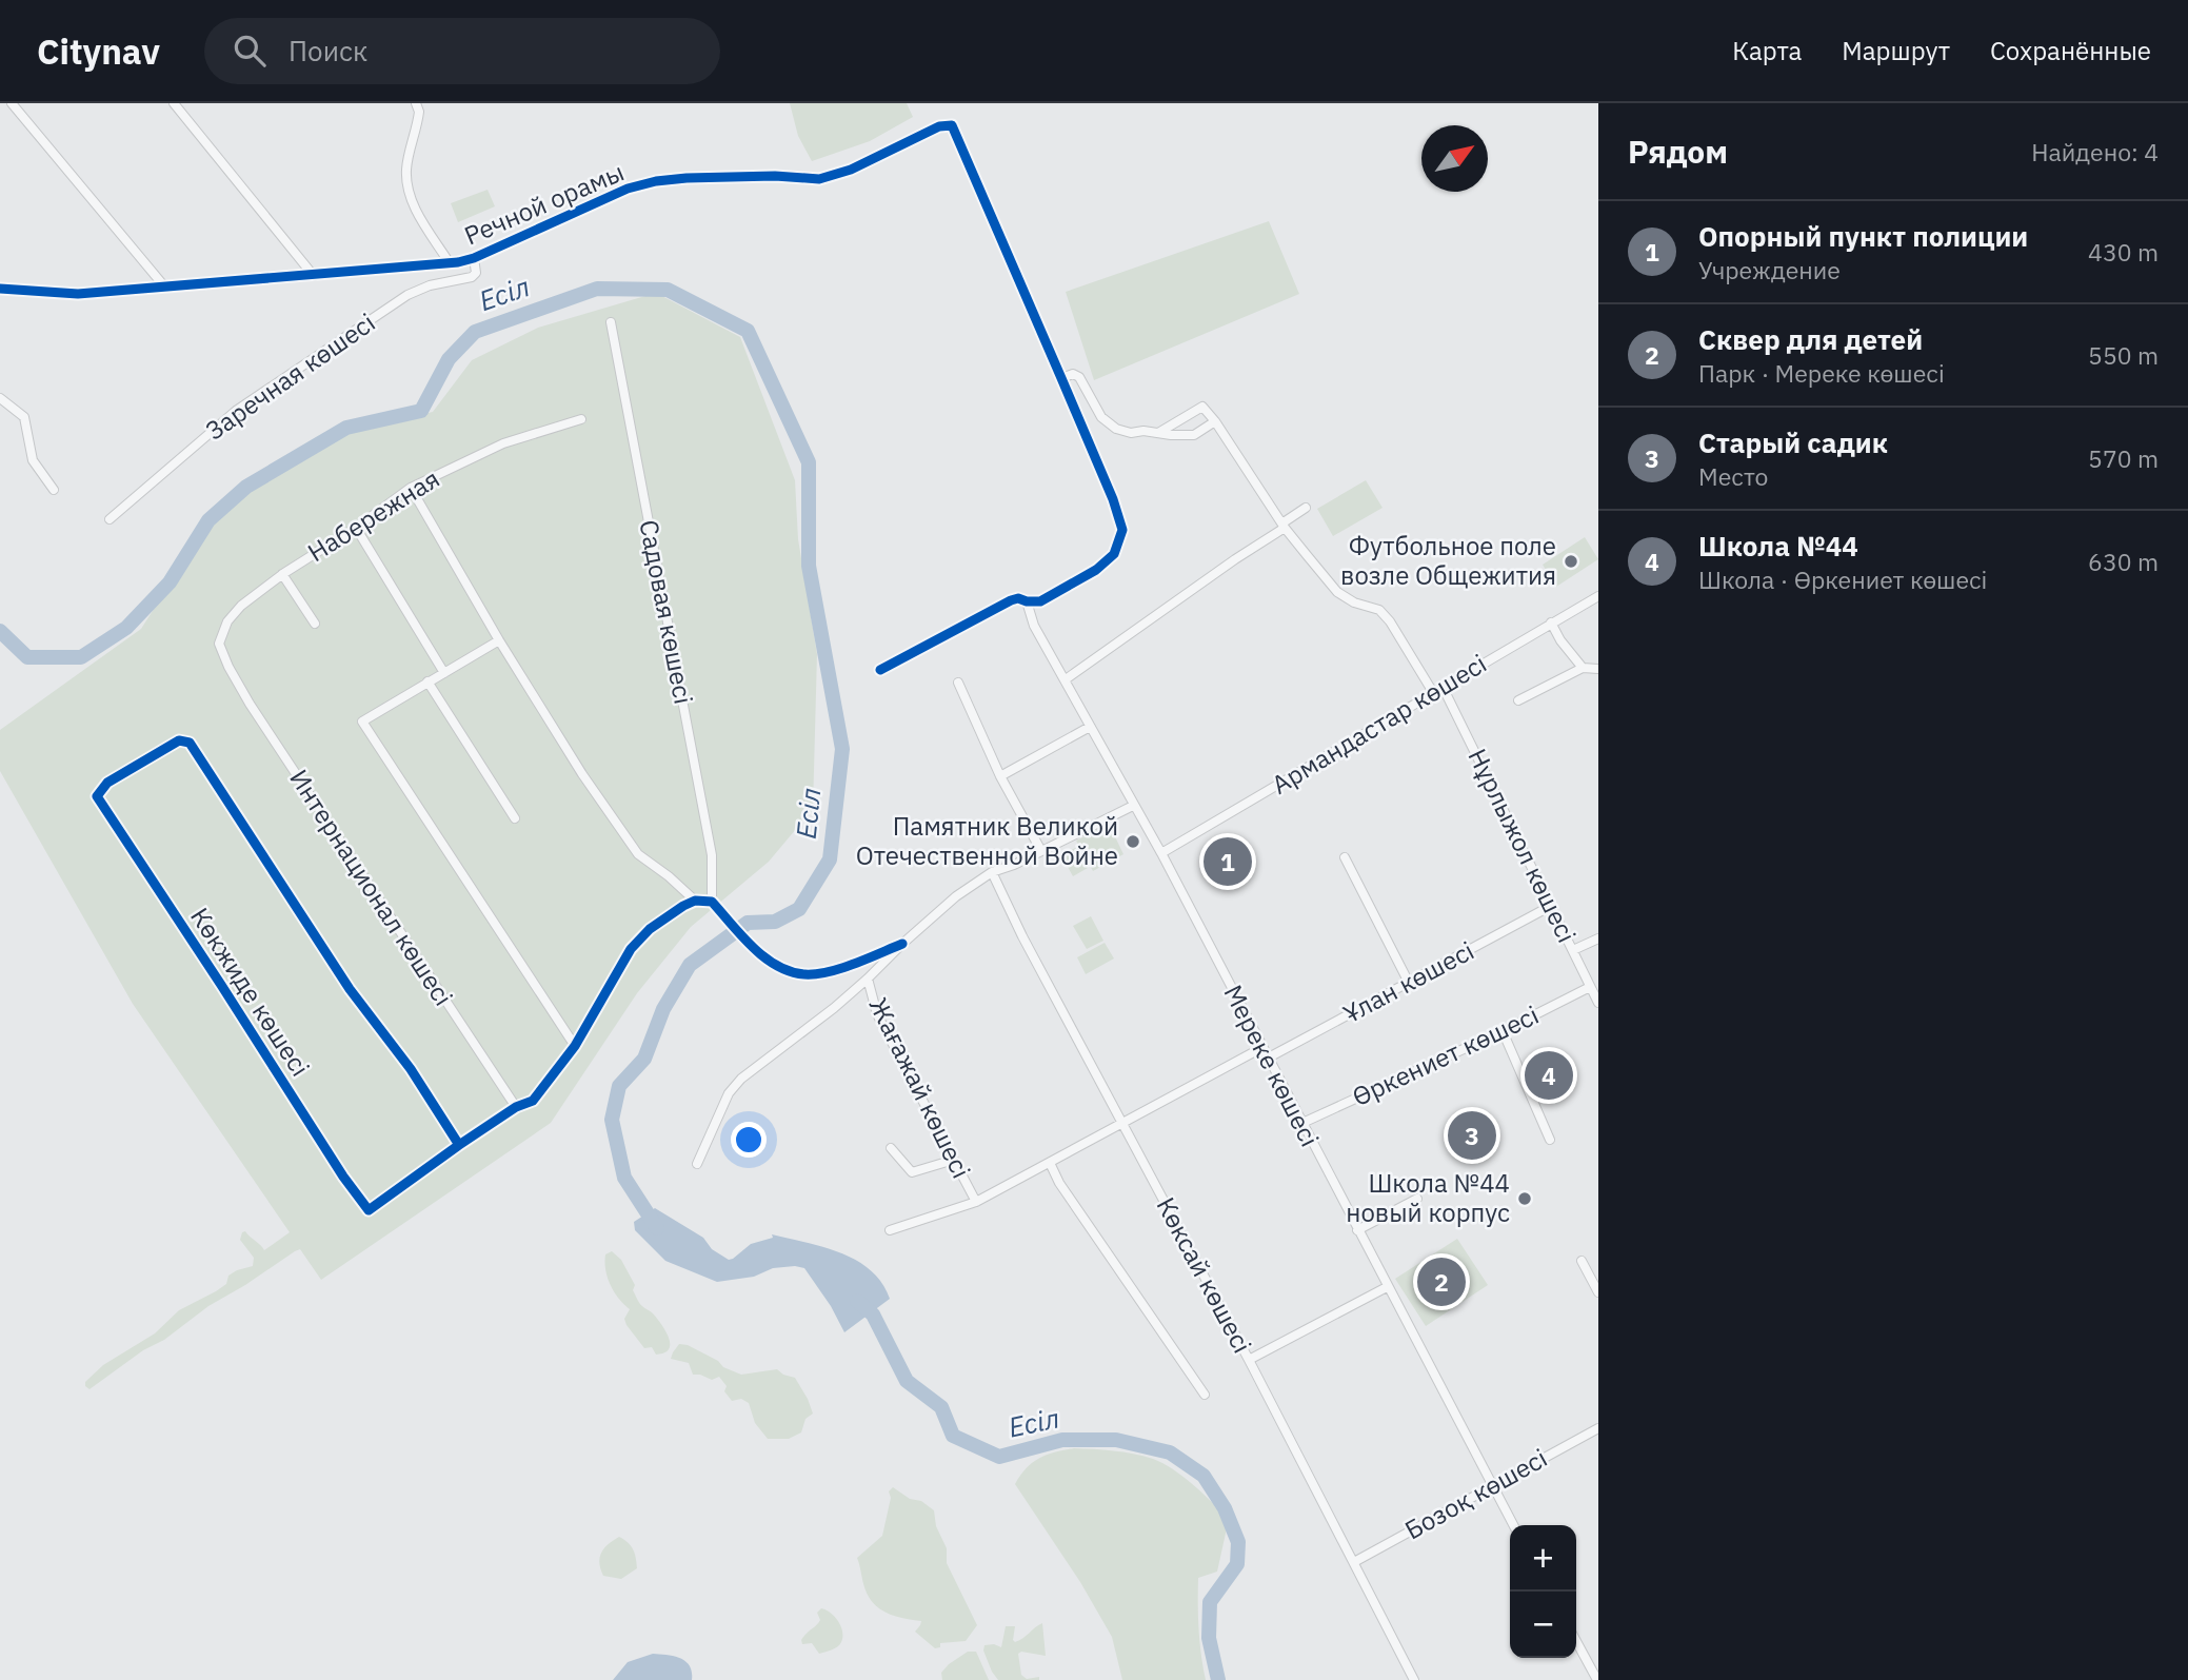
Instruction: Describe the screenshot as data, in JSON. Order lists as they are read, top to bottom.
{
  "streets": {
    "street": [
      "Речной орамы",
      "Заречная көшесі",
      "Набережная",
      "Садовая көшесі",
      "Армандастар көшесі",
      "Нұрлыжол көшесі",
      "Интернационал көшесі",
      "Ұлан көшесі",
      "Көкжиде көшесі",
      "Өркениет көшесі",
      "Мереке көшесі",
      "Жағажай көшесі",
      "Көксай көшесі",
      "Бозоқ көшесі"
    ]
  },
  "crossings": [
    ["Речной орамы", "Заречная көшесі"],
    ["Речной орамы", "Мереке көшесі"],
    ["Набережная", "Интернационал көшесі"],
    ["Армандастар көшесі", "Нұрлыжол көшесі"],
    ["Армандастар көшесі", "Мереке көшесі"],
    ["Нұрлыжол көшесі", "Ұлан көшесі"],
    ["Нұрлыжол көшесі", "Өркениет көшесі"],
    ["Ұлан көшесі", "Мереке көшесі"],
    ["Өркениет көшесі", "Мереке көшесі"],
    ["Мереке көшесі", "Бозоқ көшесі"],
    ["Жағажай көшесі", "Көксай көшесі"],
    ["Көксай көшесі", "Бозоқ көшесі"]
  ],
  "water": ["Есіл"],
  "places": ["Футбольное поле возле Общежития", "Памятник Великой Отечественной Войне", "Школа №44 новый корпус"],
  "north": "top right",
  "page": {
    "header": "Citynav",
    "search": "Поиск",
    "nav": ["Карта", "Маршрут", "Сохранённые"],
    "heading": ["Рядом", "Найдено: 4"],
    "list": [
      {
        "mark": "1",
        "name": "Опорный пункт полиции",
        "note": "Учреждение",
        "value": "430 m"
      },
      {
        "mark": "2",
        "name": "Сквер для детей",
        "note": "Парк · Мереке көшесі",
        "value": "550 m"
      },
      {
        "mark": "3",
        "name": "Старый садик",
        "note": "Место",
        "value": "570 m"
      },
      {
        "mark": "4",
        "name": "Школа №44",
        "note": "Школа · Өркениет көшесі",
        "value": "630 m"
      }
    ],
    "pins": [
      "1",
      "4",
      "3",
      "2"
    ],
    "map_buttons": ["+", "−"]
  }
}
